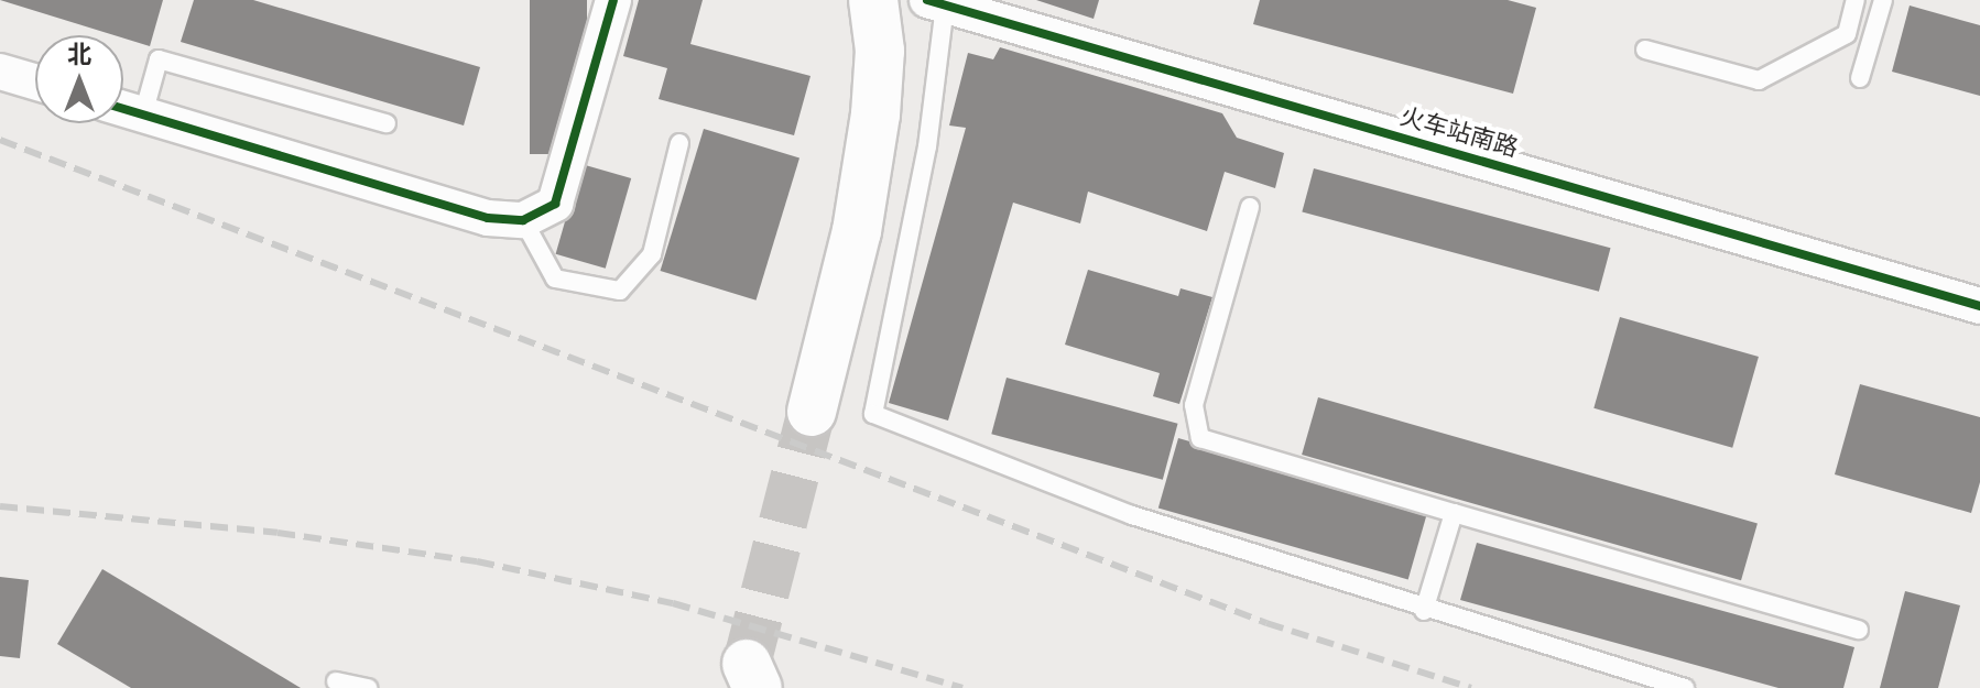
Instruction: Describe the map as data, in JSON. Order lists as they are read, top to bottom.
{
  "streets": {
    "street": ["火车站南路"]
  },
  "north": "top"
}
